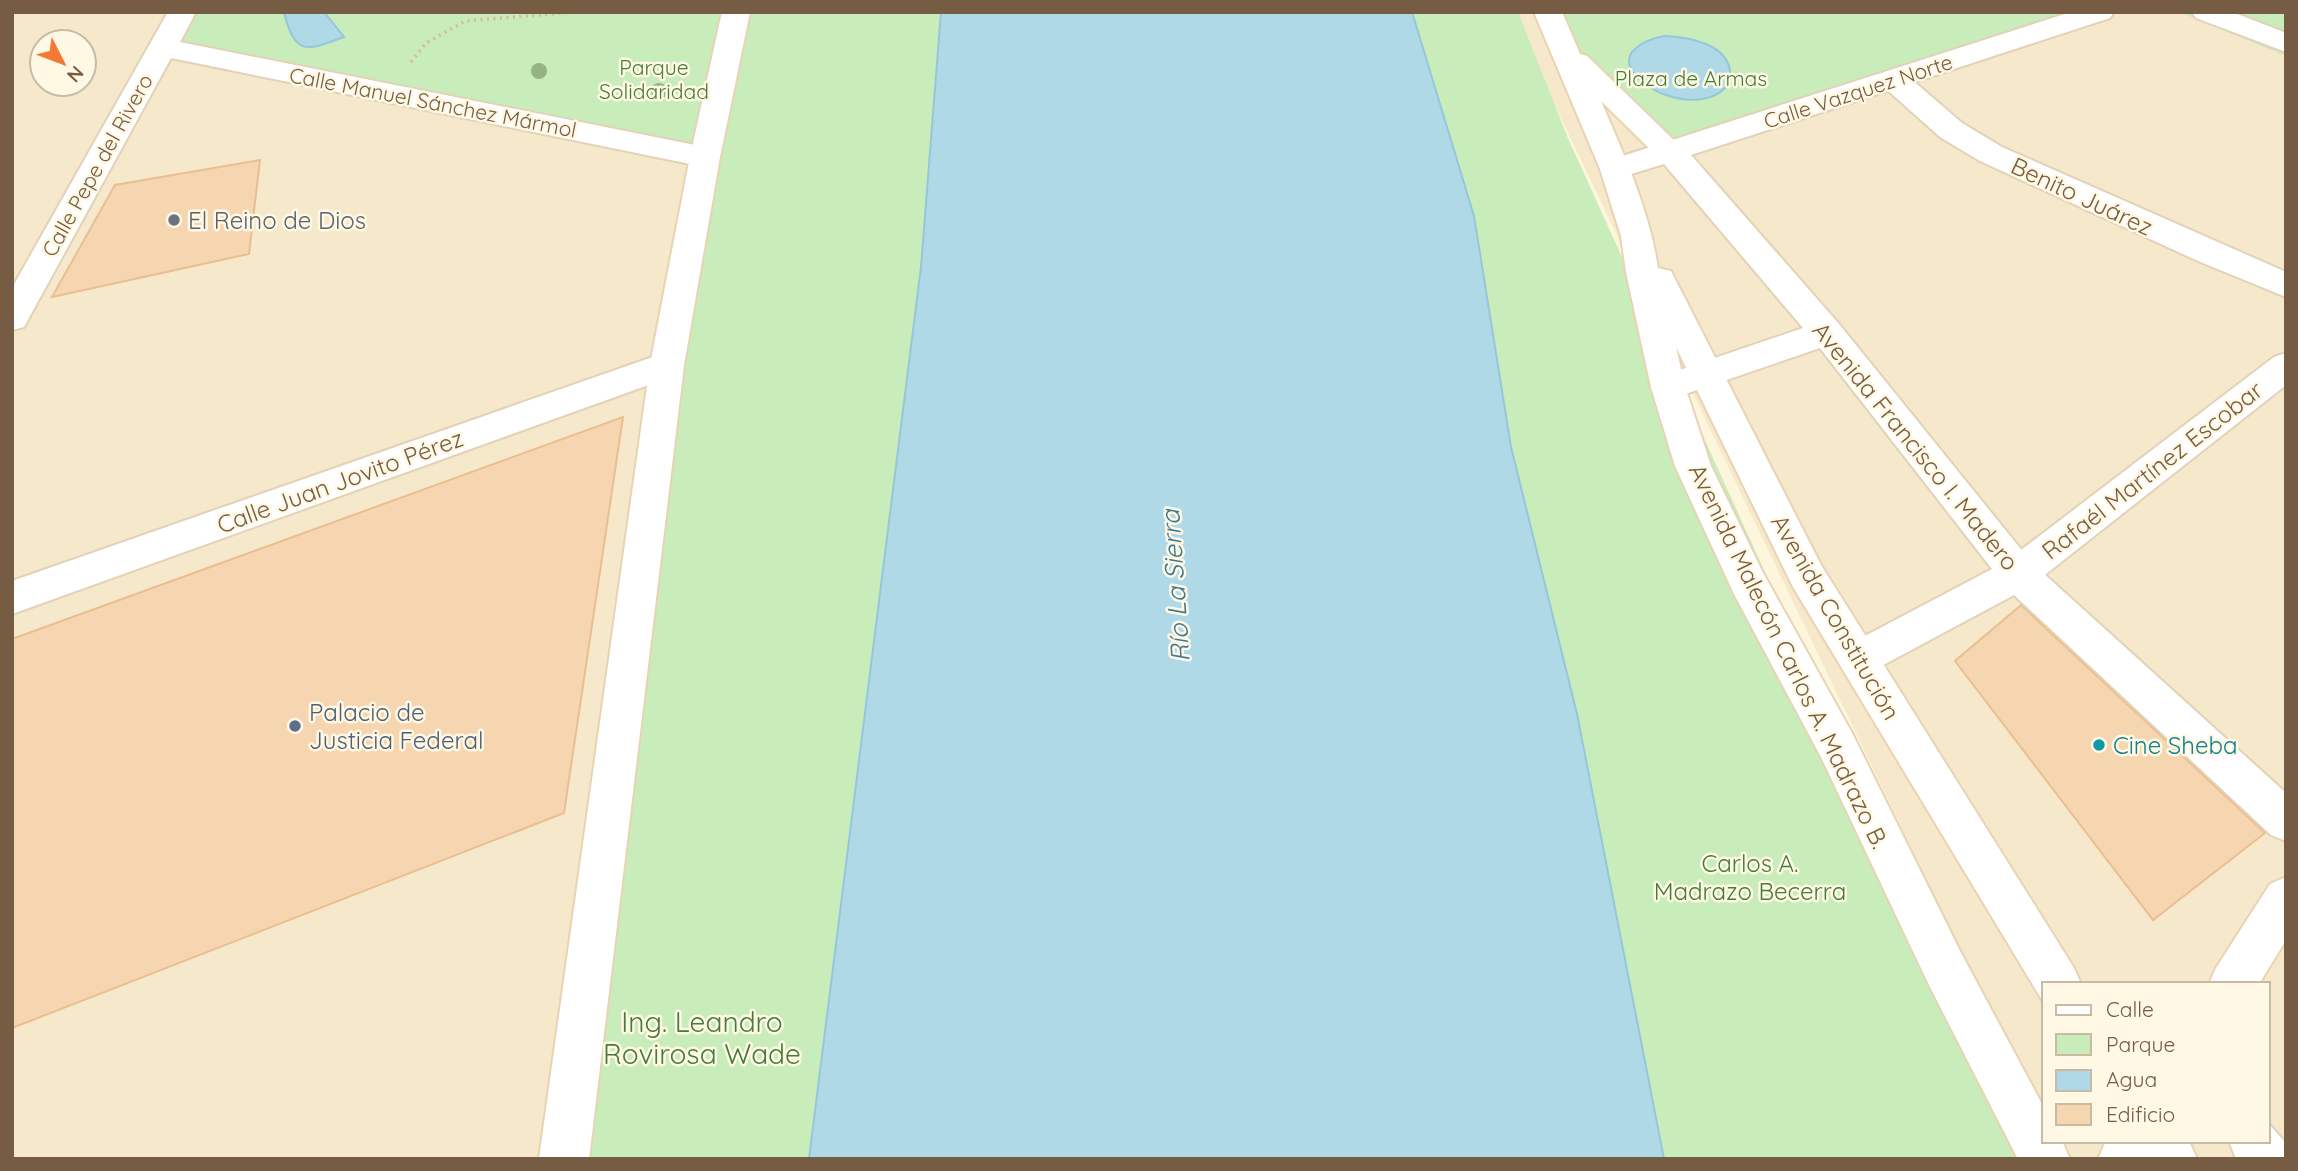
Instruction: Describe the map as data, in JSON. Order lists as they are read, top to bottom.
{
  "streets": {
    "street": [
      "Calle Vazquez Norte",
      "Calle Manuel Sánchez Mármol",
      "Calle Pepe del Rivero",
      "Benito Juárez",
      "Avenida Francisco I. Madero",
      "Rafaél Martínez Escobar",
      "Calle Juan Jovito Pérez",
      "Avenida Constitución",
      "Avenida Malecón Carlos A. Madrazo B."
    ]
  },
  "crossings": [
    ["Calle Vazquez Norte", "Benito Juárez"],
    ["Calle Vazquez Norte", "Avenida Francisco I. Madero"],
    ["Calle Vazquez Norte", "Avenida Malecón Carlos A. Madrazo B."],
    ["Calle Manuel Sánchez Mármol", "Calle Pepe del Rivero"],
    ["Avenida Francisco I. Madero", "Rafaél Martínez Escobar"],
    ["Avenida Francisco I. Madero", "Avenida Malecón Carlos A. Madrazo B."],
    ["Rafaél Martínez Escobar", "Avenida Constitución"],
    ["Avenida Constitución", "Avenida Malecón Carlos A. Madrazo B."]
  ],
  "water": ["Río La Sierra"],
  "parks": [
    "Parque Solidaridad",
    "Plaza de Armas",
    "Carlos A. Madrazo Becerra",
    "Ing. Leandro Rovirosa Wade"
  ],
  "places": ["El Reino de Dios", "Palacio de Justicia Federal", "Cine Sheba"],
  "legend": [
    "Calle",
    "Parque",
    "Agua",
    "Edificio"
  ],
  "north": "bottom right"
}
